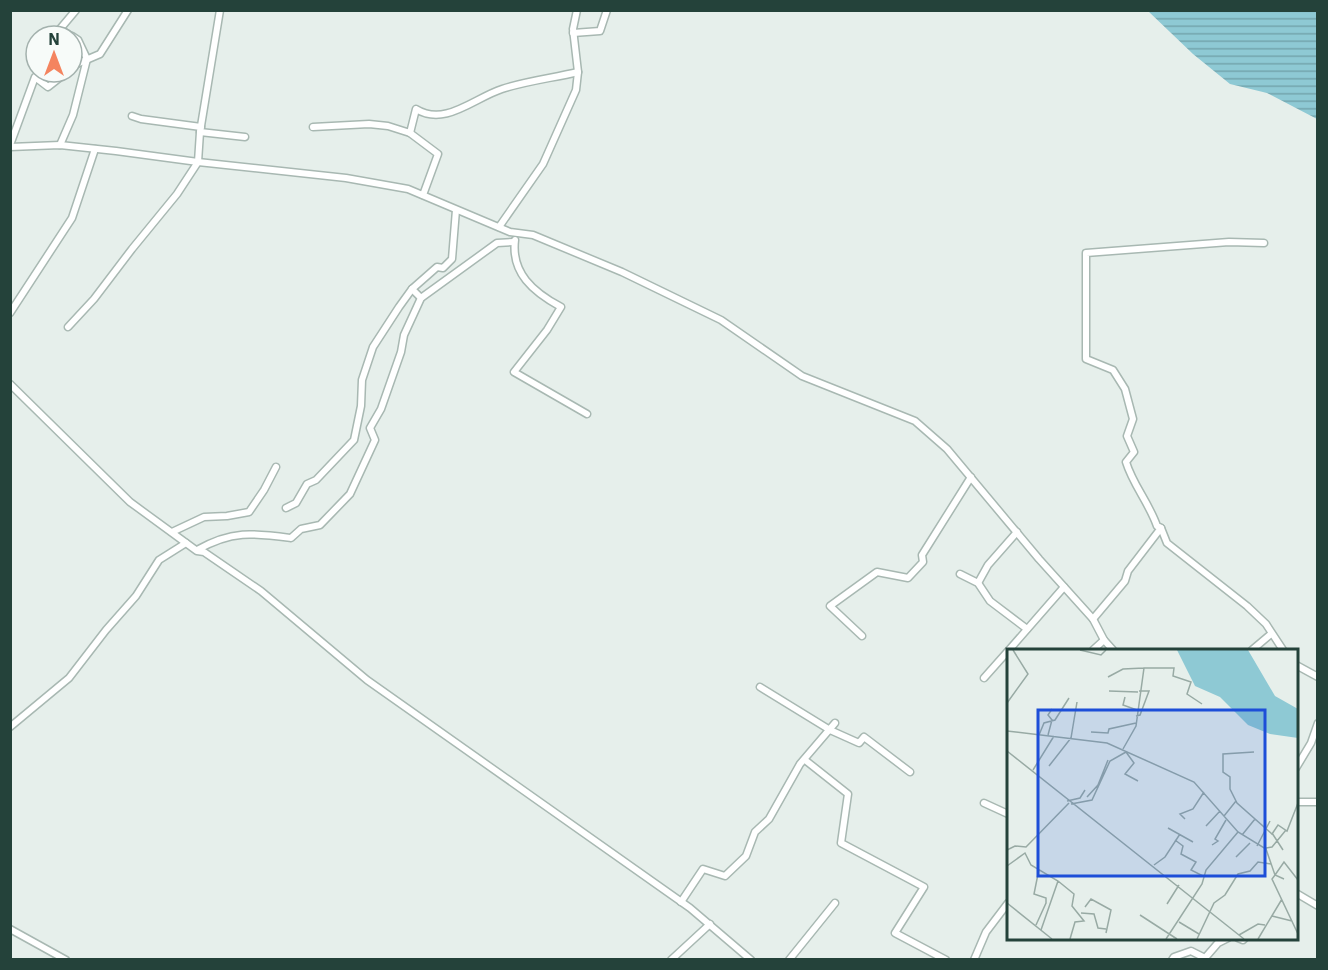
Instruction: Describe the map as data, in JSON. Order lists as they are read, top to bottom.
{
  "north": "top"
}
